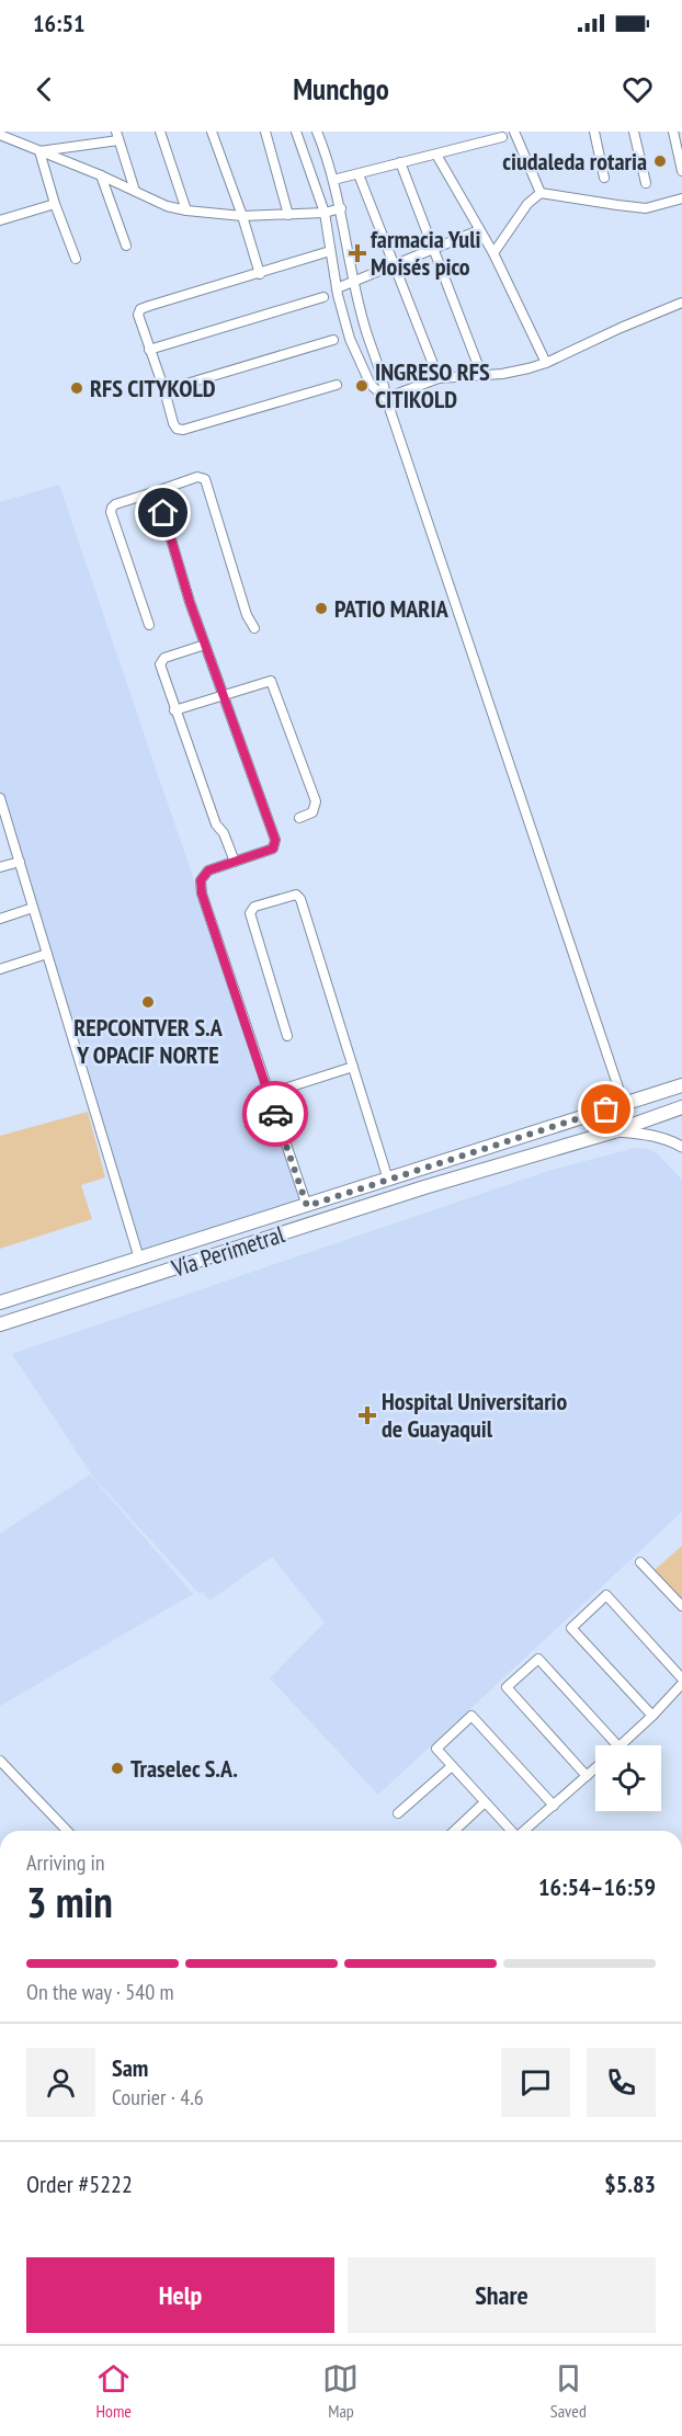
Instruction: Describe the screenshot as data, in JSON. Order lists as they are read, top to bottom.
{
  "streets": {
    "highway": ["Vía Perimetral"]
  },
  "places": {
    "other": [
      "ciudaleda rotaria",
      "INGRESO RFS CITIKOLD",
      "RFS CITYKOLD",
      "PATIO MARIA",
      "REPCONTVER S.A Y OPACIF NORTE",
      "Traselec S.A."
    ],
    "health": ["farmacia Yuli Moisés pico", "Hospital Universitario de Guayaquil"]
  },
  "page": {
    "status": "16:51",
    "header": "Munchgo",
    "heading": ["3 min", "Arriving in", "16:54–16:59"],
    "panel": [
      "Sam",
      "Courier · 4.6",
      "Order #5222",
      "$5.83"
    ],
    "bar": "On the way · 540 m",
    "buttons": ["Help", "Share"],
    "tabs": ["Home", "Map", "Saved"]
  }
}
